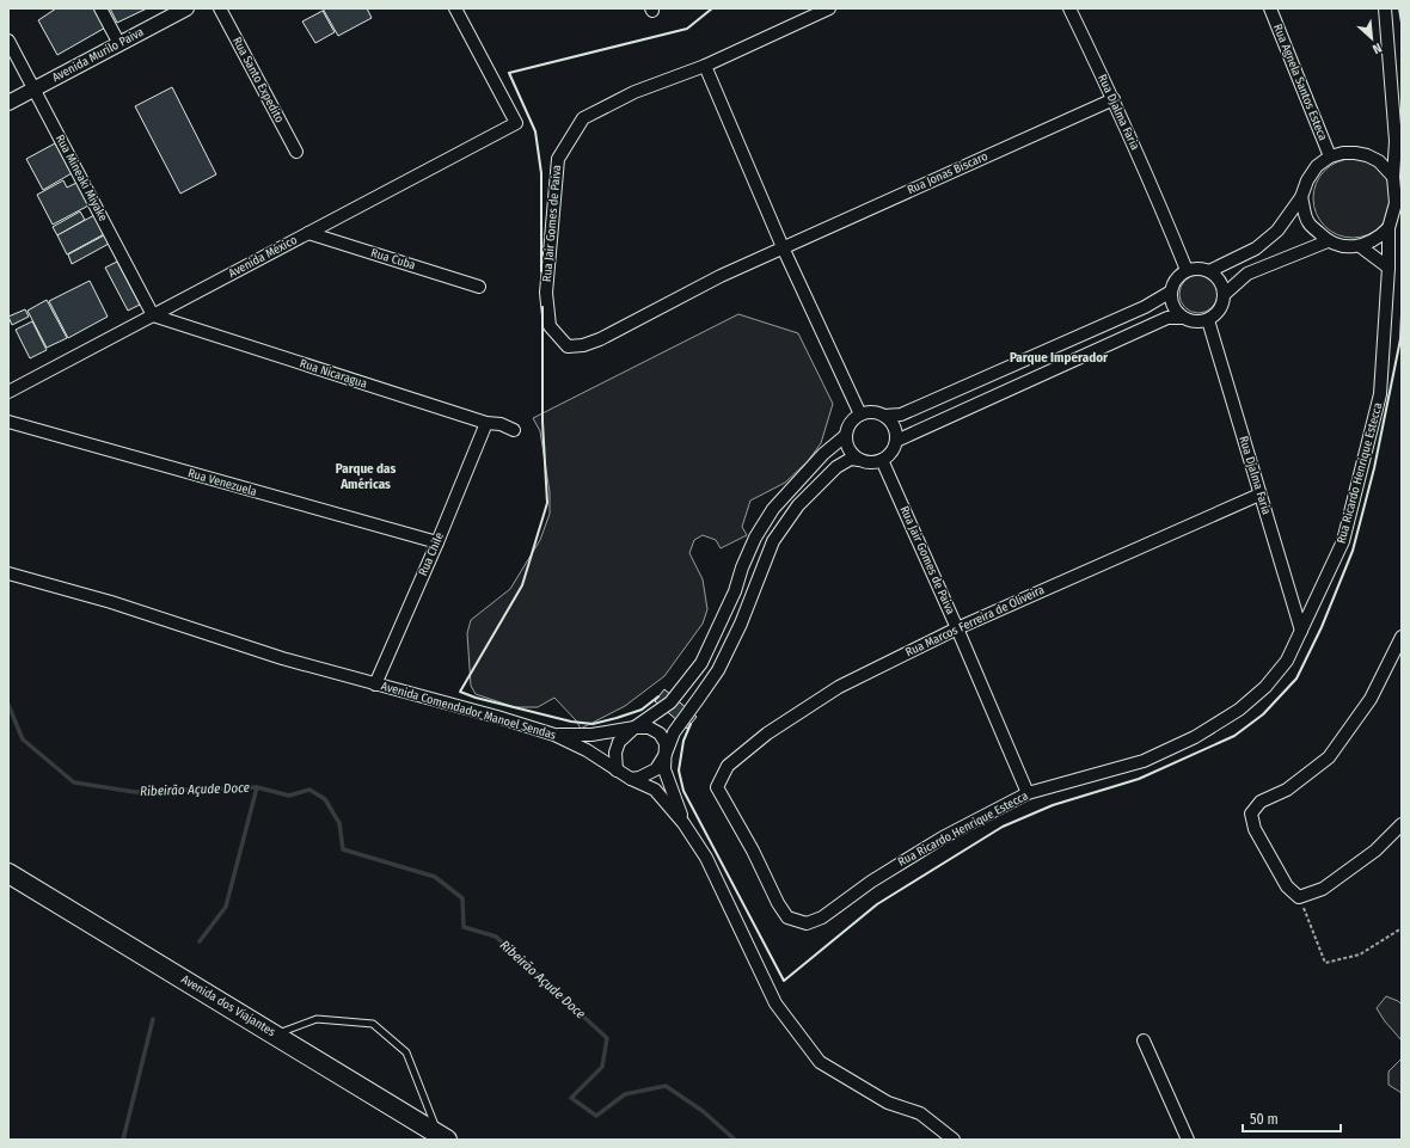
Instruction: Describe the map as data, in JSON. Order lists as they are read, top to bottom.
{
  "streets": {
    "main road": ["Avenida dos Viajantes"],
    "street": [
      "Avenida Murilo Paiva",
      "Rua Santo Expedito",
      "Rua Agnela Santos Esteca",
      "Rua Djalma Faria",
      "Rua Jonas Biscaro",
      "Rua Mineaki Miyake",
      "Rua Jair Gomes de Paiva",
      "Avenida México",
      "Rua Cuba",
      "Rua Nicaragua",
      "Rua Ricardo Henrique Estecca",
      "Rua Venezuela",
      "Rua Chile",
      "Rua Marcos Ferreira de Oliveira",
      "Avenida Comendador Manoel Sendas"
    ]
  },
  "crossings": [
    ["Avenida Murilo Paiva", "Rua Mineaki Miyake"],
    ["Rua Agnela Santos Esteca", "Rua Ricardo Henrique Estecca"],
    ["Rua Djalma Faria", "Rua Jonas Biscaro"],
    ["Rua Djalma Faria", "Rua Ricardo Henrique Estecca"],
    ["Rua Djalma Faria", "Rua Marcos Ferreira de Oliveira"],
    ["Rua Jonas Biscaro", "Rua Jair Gomes de Paiva"],
    ["Rua Mineaki Miyake", "Avenida México"],
    ["Rua Mineaki Miyake", "Rua Nicaragua"],
    ["Rua Jair Gomes de Paiva", "Rua Ricardo Henrique Estecca"],
    ["Rua Jair Gomes de Paiva", "Rua Marcos Ferreira de Oliveira"],
    ["Avenida México", "Rua Cuba"],
    ["Avenida México", "Rua Nicaragua"],
    ["Rua Nicaragua", "Rua Chile"],
    ["Rua Ricardo Henrique Estecca", "Rua Marcos Ferreira de Oliveira"],
    ["Rua Venezuela", "Rua Chile"],
    ["Rua Chile", "Avenida Comendador Manoel Sendas"]
  ],
  "districts": ["Parque Imperador", "Parque das Américas"],
  "water": ["Ribeirão Açude Doce"],
  "scale_bar": "50 m",
  "north": "bottom right"
}
